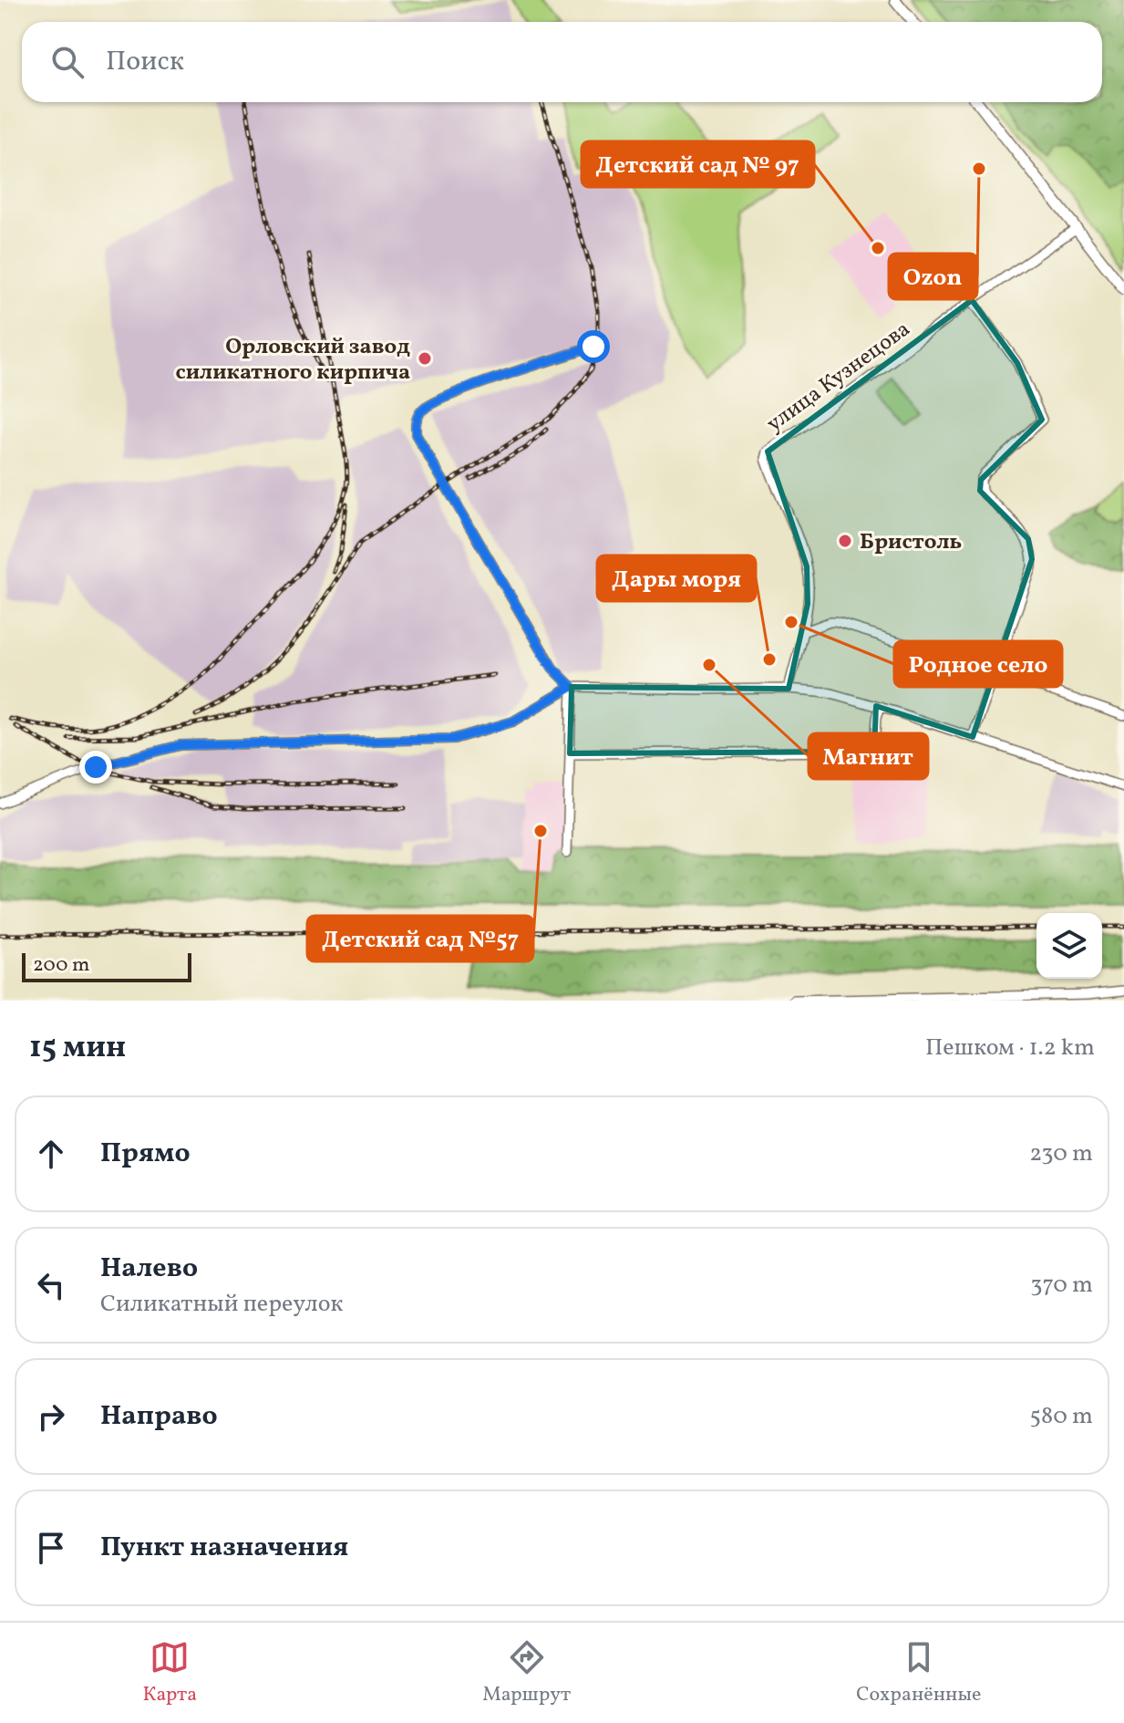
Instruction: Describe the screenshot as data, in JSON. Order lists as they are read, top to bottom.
{
  "streets": {
    "street": ["улица Кузнецова"]
  },
  "places": [
    "Ozon",
    "Детский сад № 97",
    "Орловский завод силикатного кирпича",
    "Бристоль",
    "Родное село",
    "Дары моря",
    "Магнит",
    "Детский сад №57"
  ],
  "scale_bar": "200 m",
  "page": {
    "search": "Поиск",
    "scale": "200 m",
    "heading": ["15 мин", "Пешком · 1.2 km"],
    "list": [
      ["Прямо", "230 m"],
      ["Налево", "Силикатный переулок", "370 m"],
      ["Направо", "580 m"],
      "Пункт назначения"
    ],
    "nav": ["Карта", "Маршрут", "Сохранённые"]
  }
}
